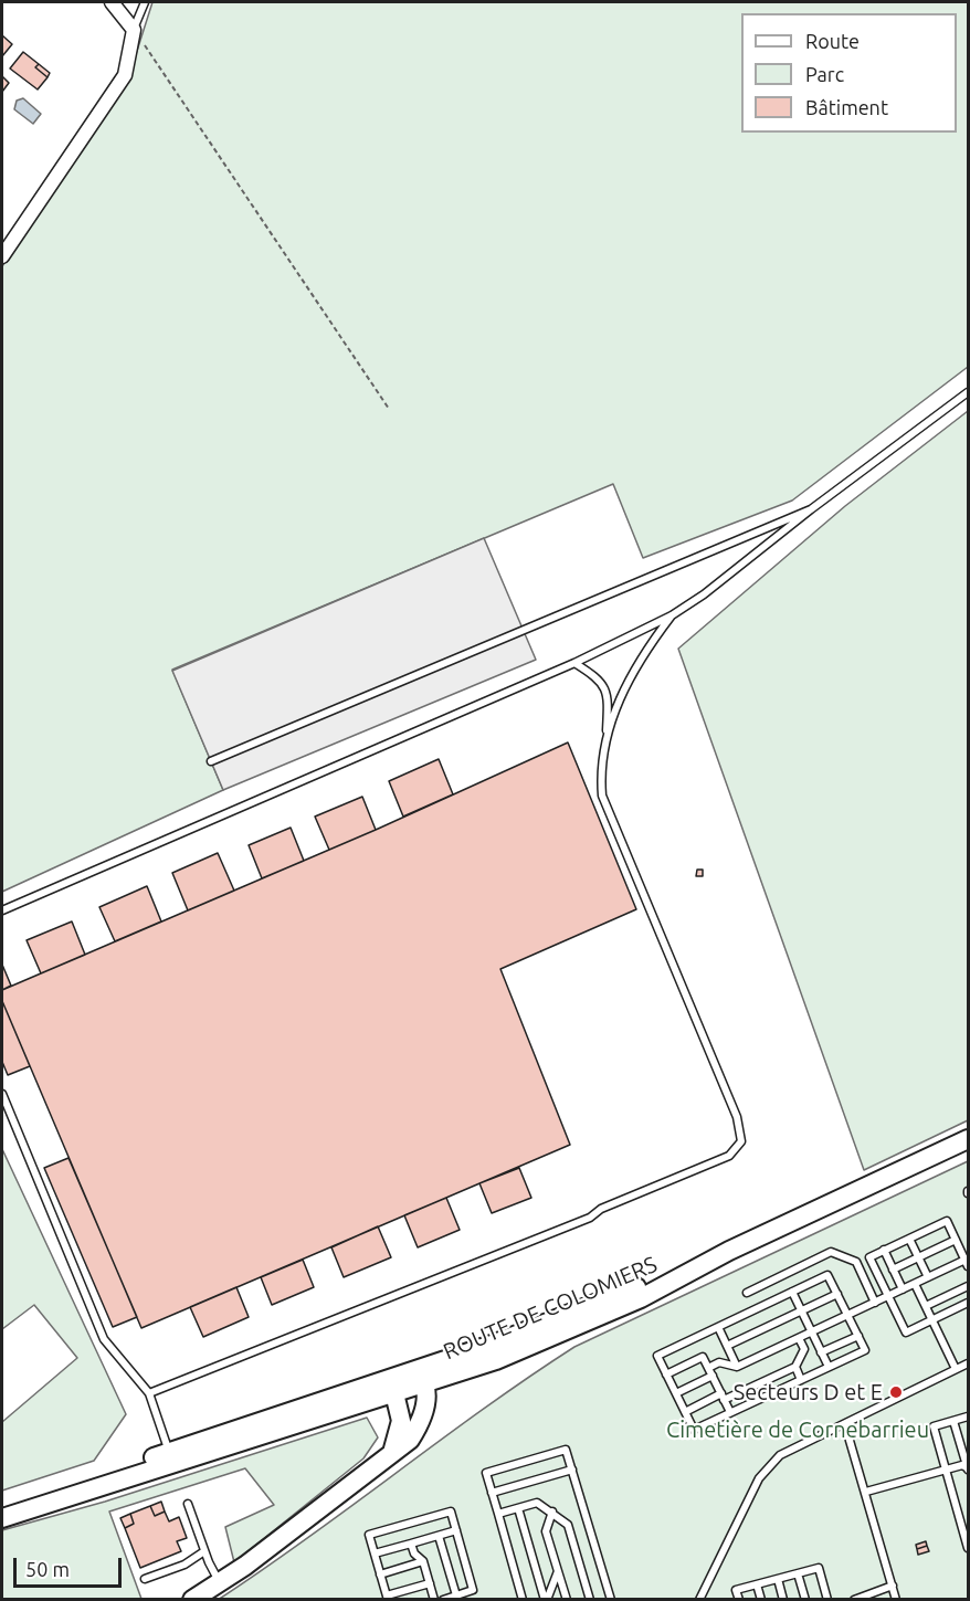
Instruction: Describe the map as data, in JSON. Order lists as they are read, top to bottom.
{
  "streets": {
    "main road": ["ROUTE DE COLOMIERS"]
  },
  "parks": ["Cimetière de Cornebarrieu"],
  "places": ["Secteurs D et E"],
  "legend": ["Route", "Parc", "Bâtiment"],
  "scale_bar": "50 m"
}
